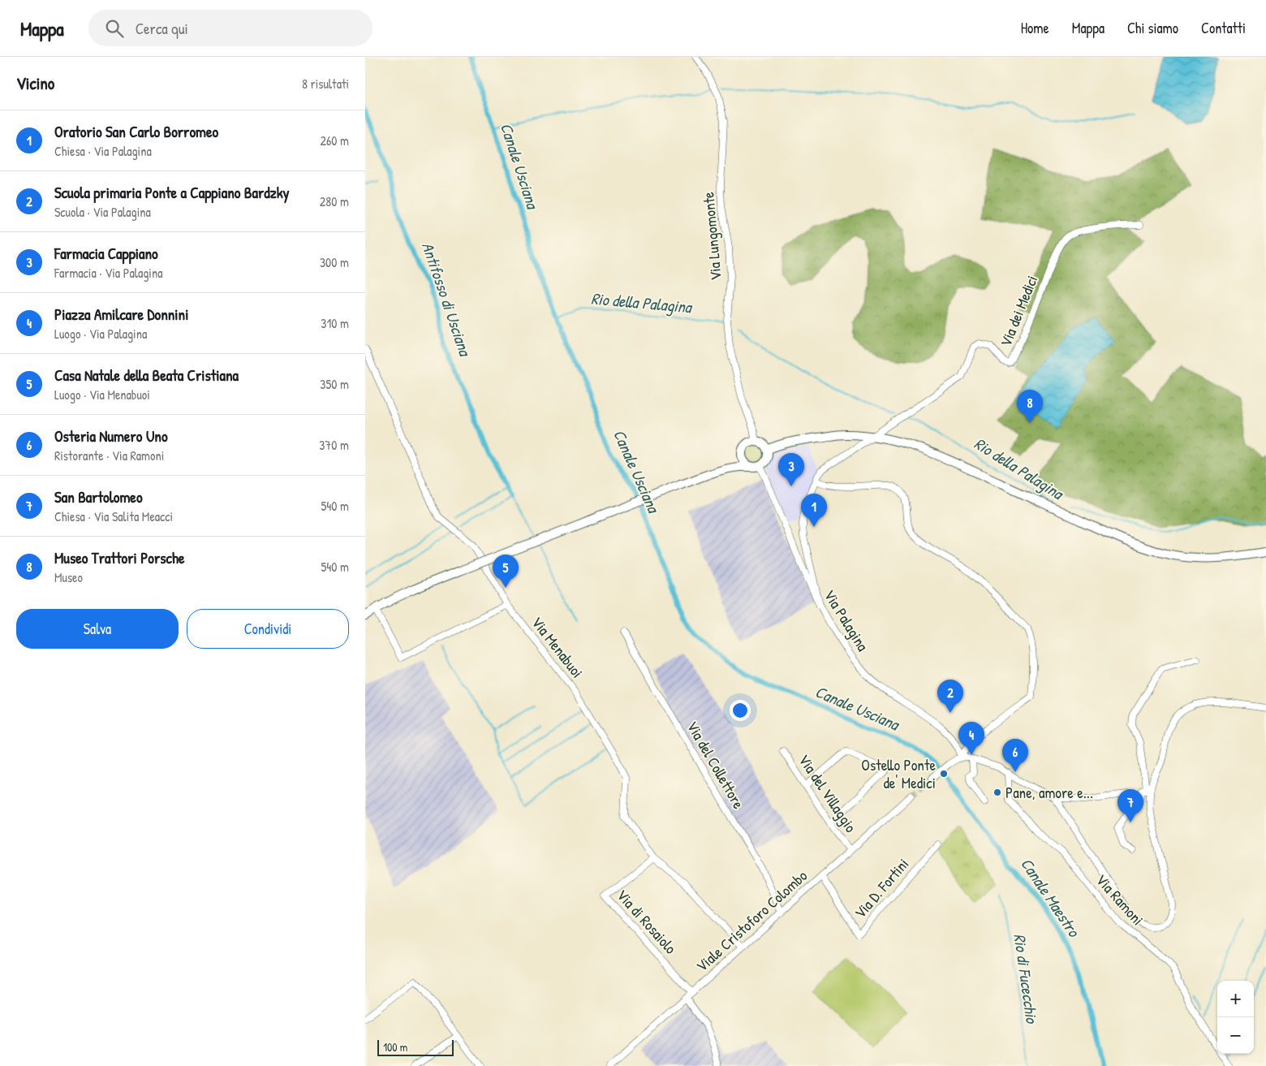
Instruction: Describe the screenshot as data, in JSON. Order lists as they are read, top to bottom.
{
  "streets": {
    "street": [
      "Via Lungomonte",
      "Via dei Medici",
      "Via Palagina",
      "Via Menabuoi",
      "Via del Collettore",
      "Via del Villaggio",
      "Via D. Fortini",
      "Via Ramoni",
      "Viale Cristoforo Colombo",
      "Via di Rosaiolo"
    ]
  },
  "crossings": [
    ["Via Lungomonte", "Via Palagina"],
    ["Via Menabuoi", "Viale Cristoforo Colombo"],
    ["Via Menabuoi", "Via di Rosaiolo"],
    ["Via del Collettore", "Viale Cristoforo Colombo"],
    ["Via del Villaggio", "Viale Cristoforo Colombo"],
    ["Via D. Fortini", "Viale Cristoforo Colombo"],
    ["Viale Cristoforo Colombo", "Via di Rosaiolo"]
  ],
  "water": [
    "Canale Usciana",
    "Antifosso di Usciana",
    "Rio della Palagina",
    "Canale Maestro",
    "Rio di Fucecchio"
  ],
  "places": ["Ostello Ponte de' Medici", "Pane, amore e..."],
  "scale_bar": "100 m",
  "page": {
    "header": "Mappa",
    "search": "Cerca qui",
    "nav": [
      "Home",
      "Mappa",
      "Chi siamo",
      "Contatti"
    ],
    "heading": ["Vicino", "8 risultati"],
    "list": [
      {
        "mark": "1",
        "name": "Oratorio San Carlo Borromeo",
        "note": "Chiesa · Via Palagina",
        "value": "260 m"
      },
      {
        "mark": "2",
        "name": "Scuola primaria Ponte a Cappiano Bardzky",
        "note": "Scuola · Via Palagina",
        "value": "280 m"
      },
      {
        "mark": "3",
        "name": "Farmacia Cappiano",
        "note": "Farmacia · Via Palagina",
        "value": "300 m"
      },
      {
        "mark": "4",
        "name": "Piazza Amilcare Donnini",
        "note": "Luogo · Via Palagina",
        "value": "310 m"
      },
      {
        "mark": "5",
        "name": "Casa Natale della Beata Cristiana",
        "note": "Luogo · Via Menabuoi",
        "value": "350 m"
      },
      {
        "mark": "6",
        "name": "Osteria Numero Uno",
        "note": "Ristorante · Via Ramoni",
        "value": "370 m"
      },
      {
        "mark": "7",
        "name": "San Bartolomeo",
        "note": "Chiesa · Via Salita Meacci",
        "value": "540 m"
      },
      {
        "mark": "8",
        "name": "Museo Trattori Porsche",
        "note": "Museo",
        "value": "540 m"
      }
    ],
    "pins": [
      "8",
      "3",
      "1",
      "5",
      "2",
      "4",
      "6",
      "7"
    ],
    "buttons": ["Salva", "Condividi"],
    "map_buttons": ["+", "−"],
    "scale": "100 m"
  }
}
